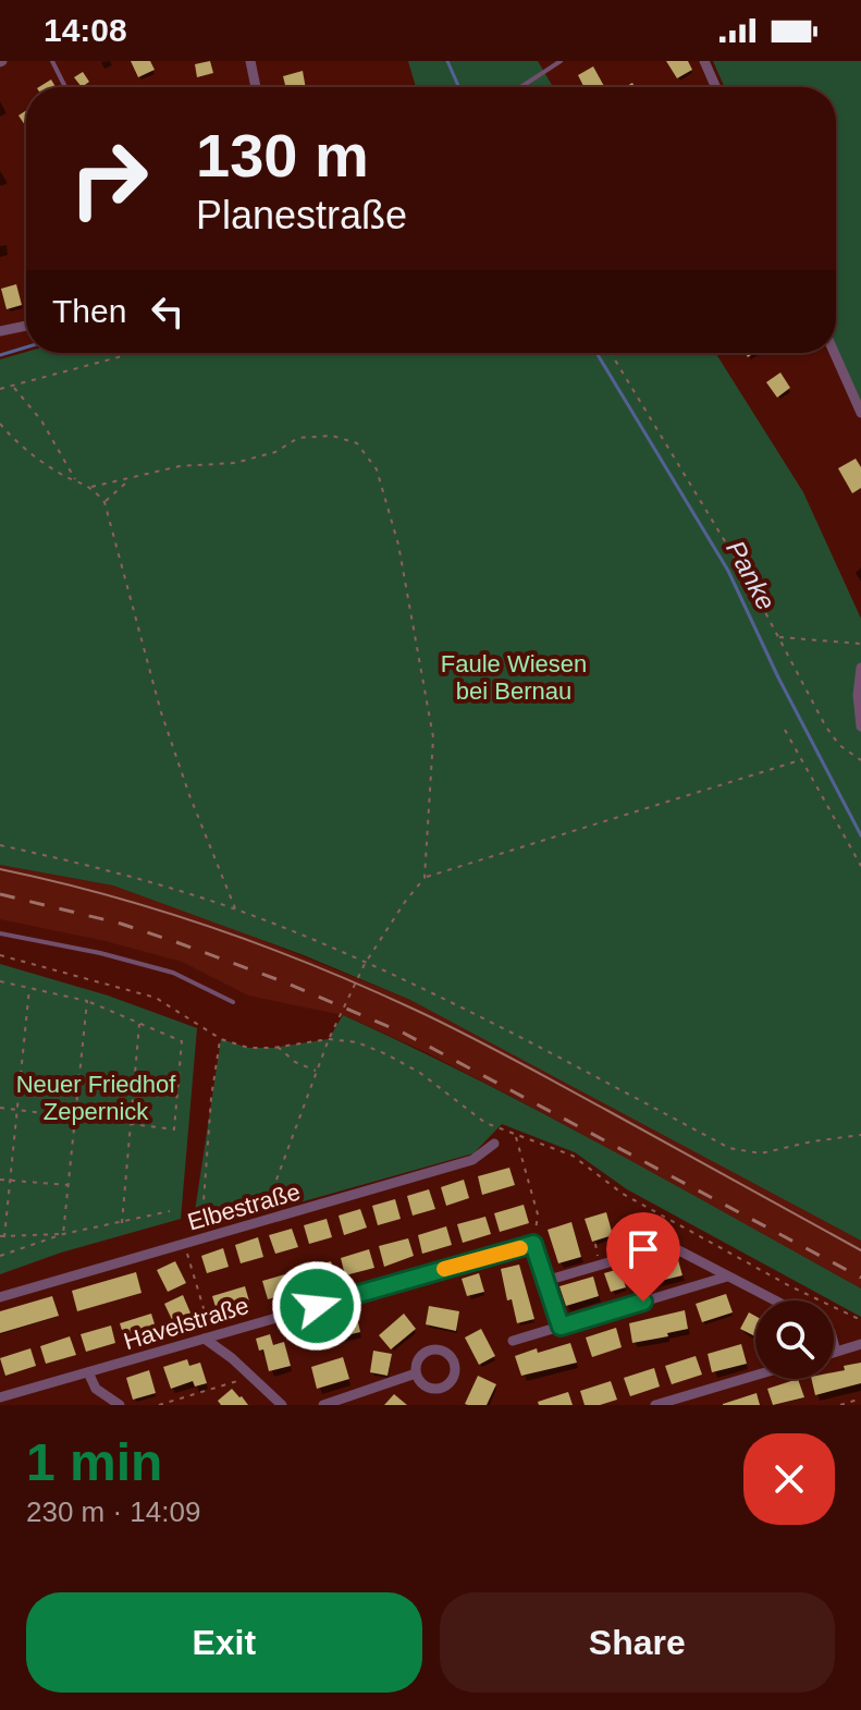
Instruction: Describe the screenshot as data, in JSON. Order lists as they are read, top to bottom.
{
  "streets": {
    "street": ["Elbestraße", "Havelstraße"]
  },
  "water": ["Panke"],
  "parks": ["Faule Wiesen bei Bernau", "Neuer Friedhof Zepernick"],
  "page": {
    "status": "14:08",
    "turn": ["130 m", "Planestraße"],
    "then": "Then",
    "heading": ["1 min", "230 m · 14:09"],
    "buttons": ["Exit", "Share"]
  }
}
